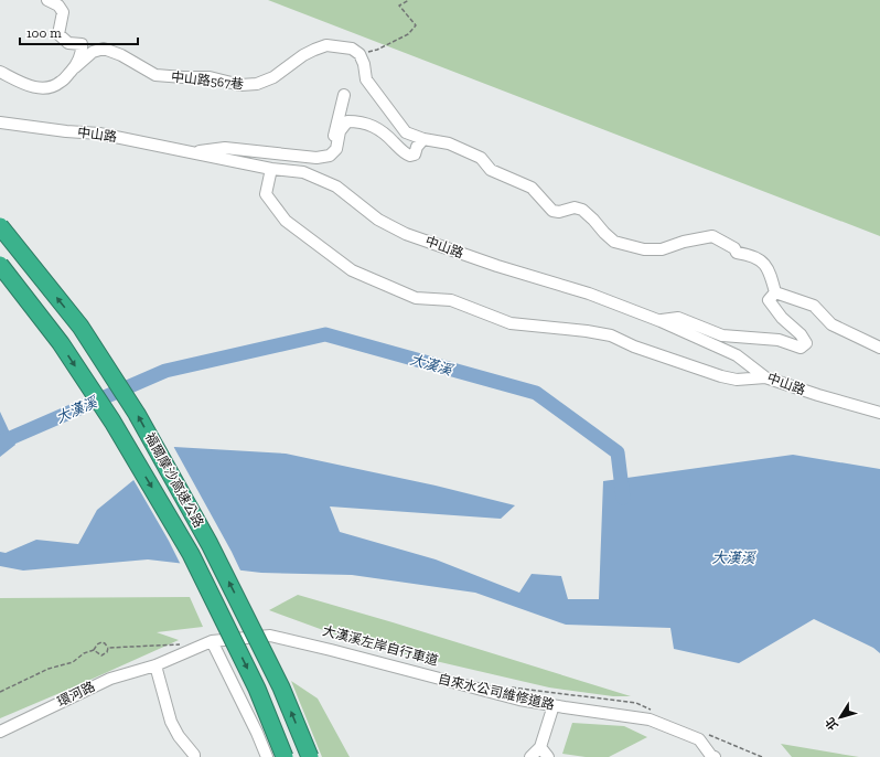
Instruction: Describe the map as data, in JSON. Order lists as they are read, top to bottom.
{
  "streets": {
    "highway": ["福爾摩沙高速公路"],
    "street": [
      "中山路567巷",
      "中山路",
      "自來水公司維修道路",
      "環河路"
    ]
  },
  "crossings": [
    ["自來水公司維修道路", "環河路"]
  ],
  "water": ["大漢溪"],
  "scale_bar": "100 m",
  "north": "bottom left"
}
